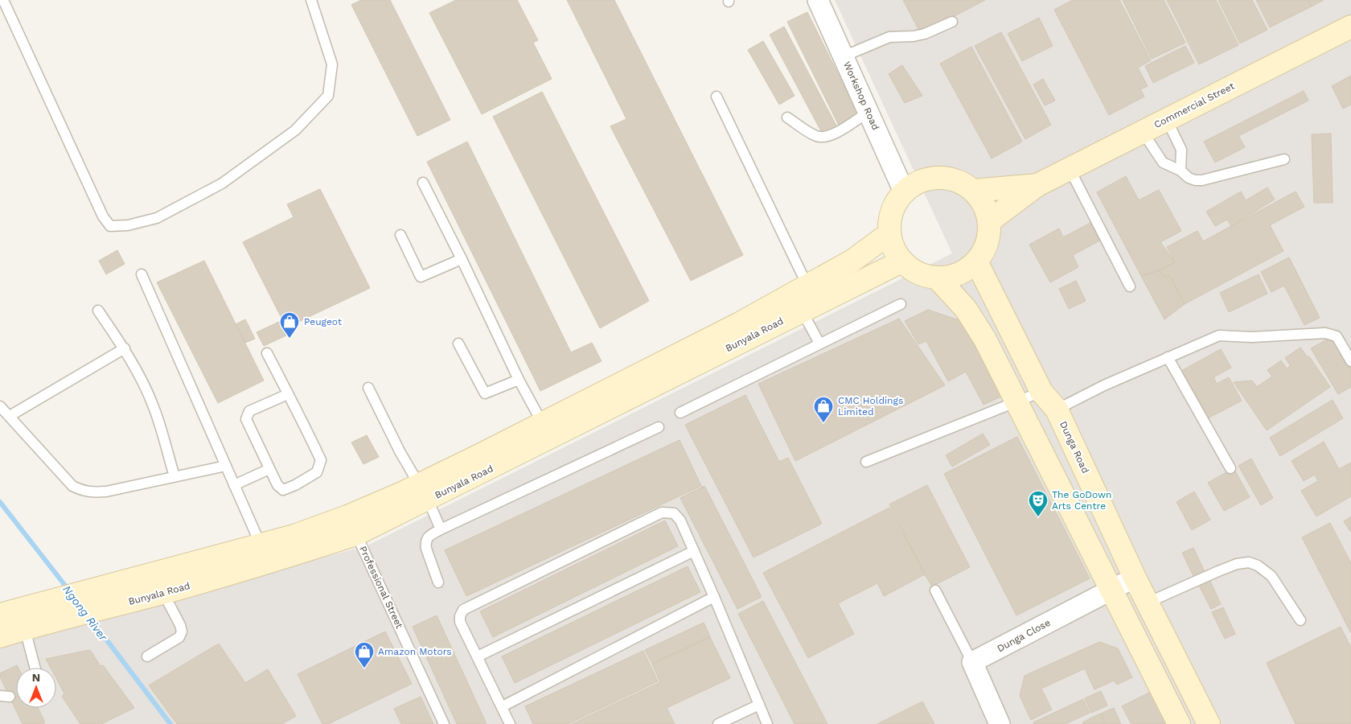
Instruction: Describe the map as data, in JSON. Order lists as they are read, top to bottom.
{
  "streets": {
    "main road": ["Commercial Street", "Bunyala Road", "Dunga Road"],
    "street": ["Workshop Road", "Dunga Close"],
    "lane": ["Professional Street"]
  },
  "crossings": [
    ["Workshop Road", "Commercial Street"],
    ["Workshop Road", "Bunyala Road"],
    ["Workshop Road", "Dunga Road"],
    ["Commercial Street", "Bunyala Road"],
    ["Commercial Street", "Dunga Road"],
    ["Bunyala Road", "Dunga Road"],
    ["Bunyala Road", "Professional Street"],
    ["Dunga Road", "Dunga Close"]
  ],
  "water": ["Ngong River"],
  "places": {
    "shop": ["Peugeot", "CMC Holdings Limited", "Amazon Motors"],
    "theatre": ["The GoDown Arts Centre"]
  },
  "north": "top"
}
